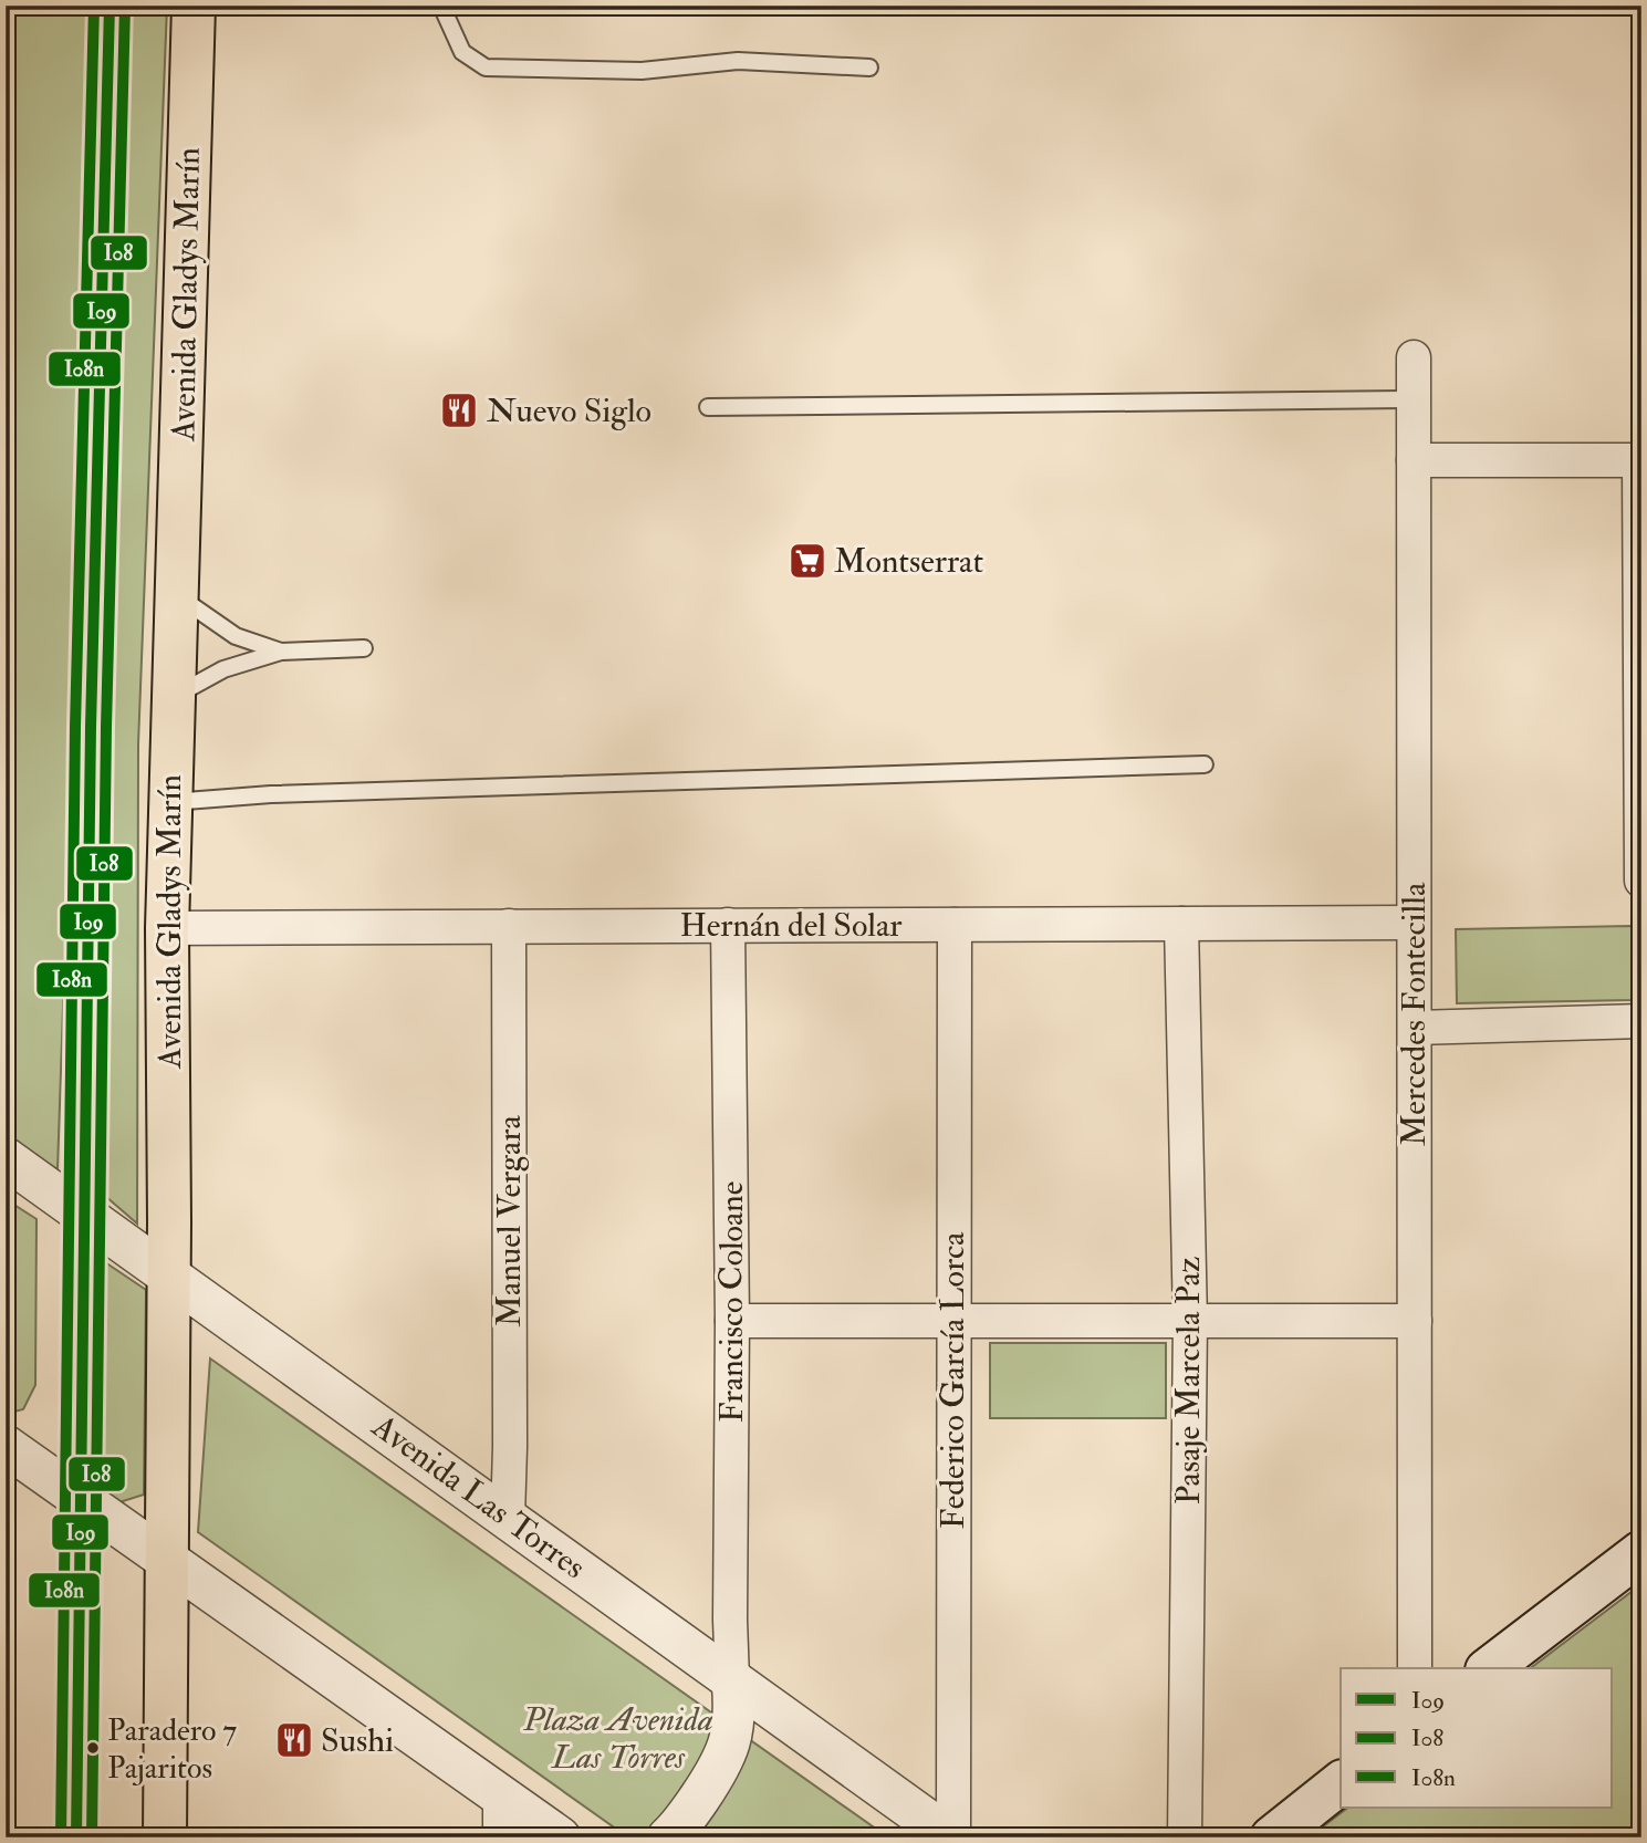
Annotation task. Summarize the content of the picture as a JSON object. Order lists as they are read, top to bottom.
{
  "streets": {
    "main road": ["Avenida Gladys Marín"],
    "street": [
      "Hernán del Solar",
      "Mercedes Fontecilla",
      "Manuel Vergara",
      "Francisco Coloane",
      "Federico García Lorca",
      "Pasaje Marcela Paz",
      "Avenida Las Torres"
    ]
  },
  "crossings": [
    ["Avenida Gladys Marín", "Hernán del Solar"],
    ["Avenida Gladys Marín", "Avenida Las Torres"],
    ["Hernán del Solar", "Mercedes Fontecilla"],
    ["Hernán del Solar", "Manuel Vergara"],
    ["Hernán del Solar", "Francisco Coloane"],
    ["Hernán del Solar", "Federico García Lorca"],
    ["Hernán del Solar", "Pasaje Marcela Paz"],
    ["Manuel Vergara", "Avenida Las Torres"],
    ["Francisco Coloane", "Avenida Las Torres"],
    ["Federico García Lorca", "Avenida Las Torres"]
  ],
  "parks": ["Plaza Avenida Las Torres"],
  "places": {
    "restaurant": ["Nuevo Siglo", "Sushi"],
    "supermarket": ["Montserrat"],
    "other": ["Paradero 7 Pajaritos"]
  },
  "lines": ["transit line I09", "transit line I08", "transit line I08n"],
  "legend": ["I09", "I08", "I08n"]
}
